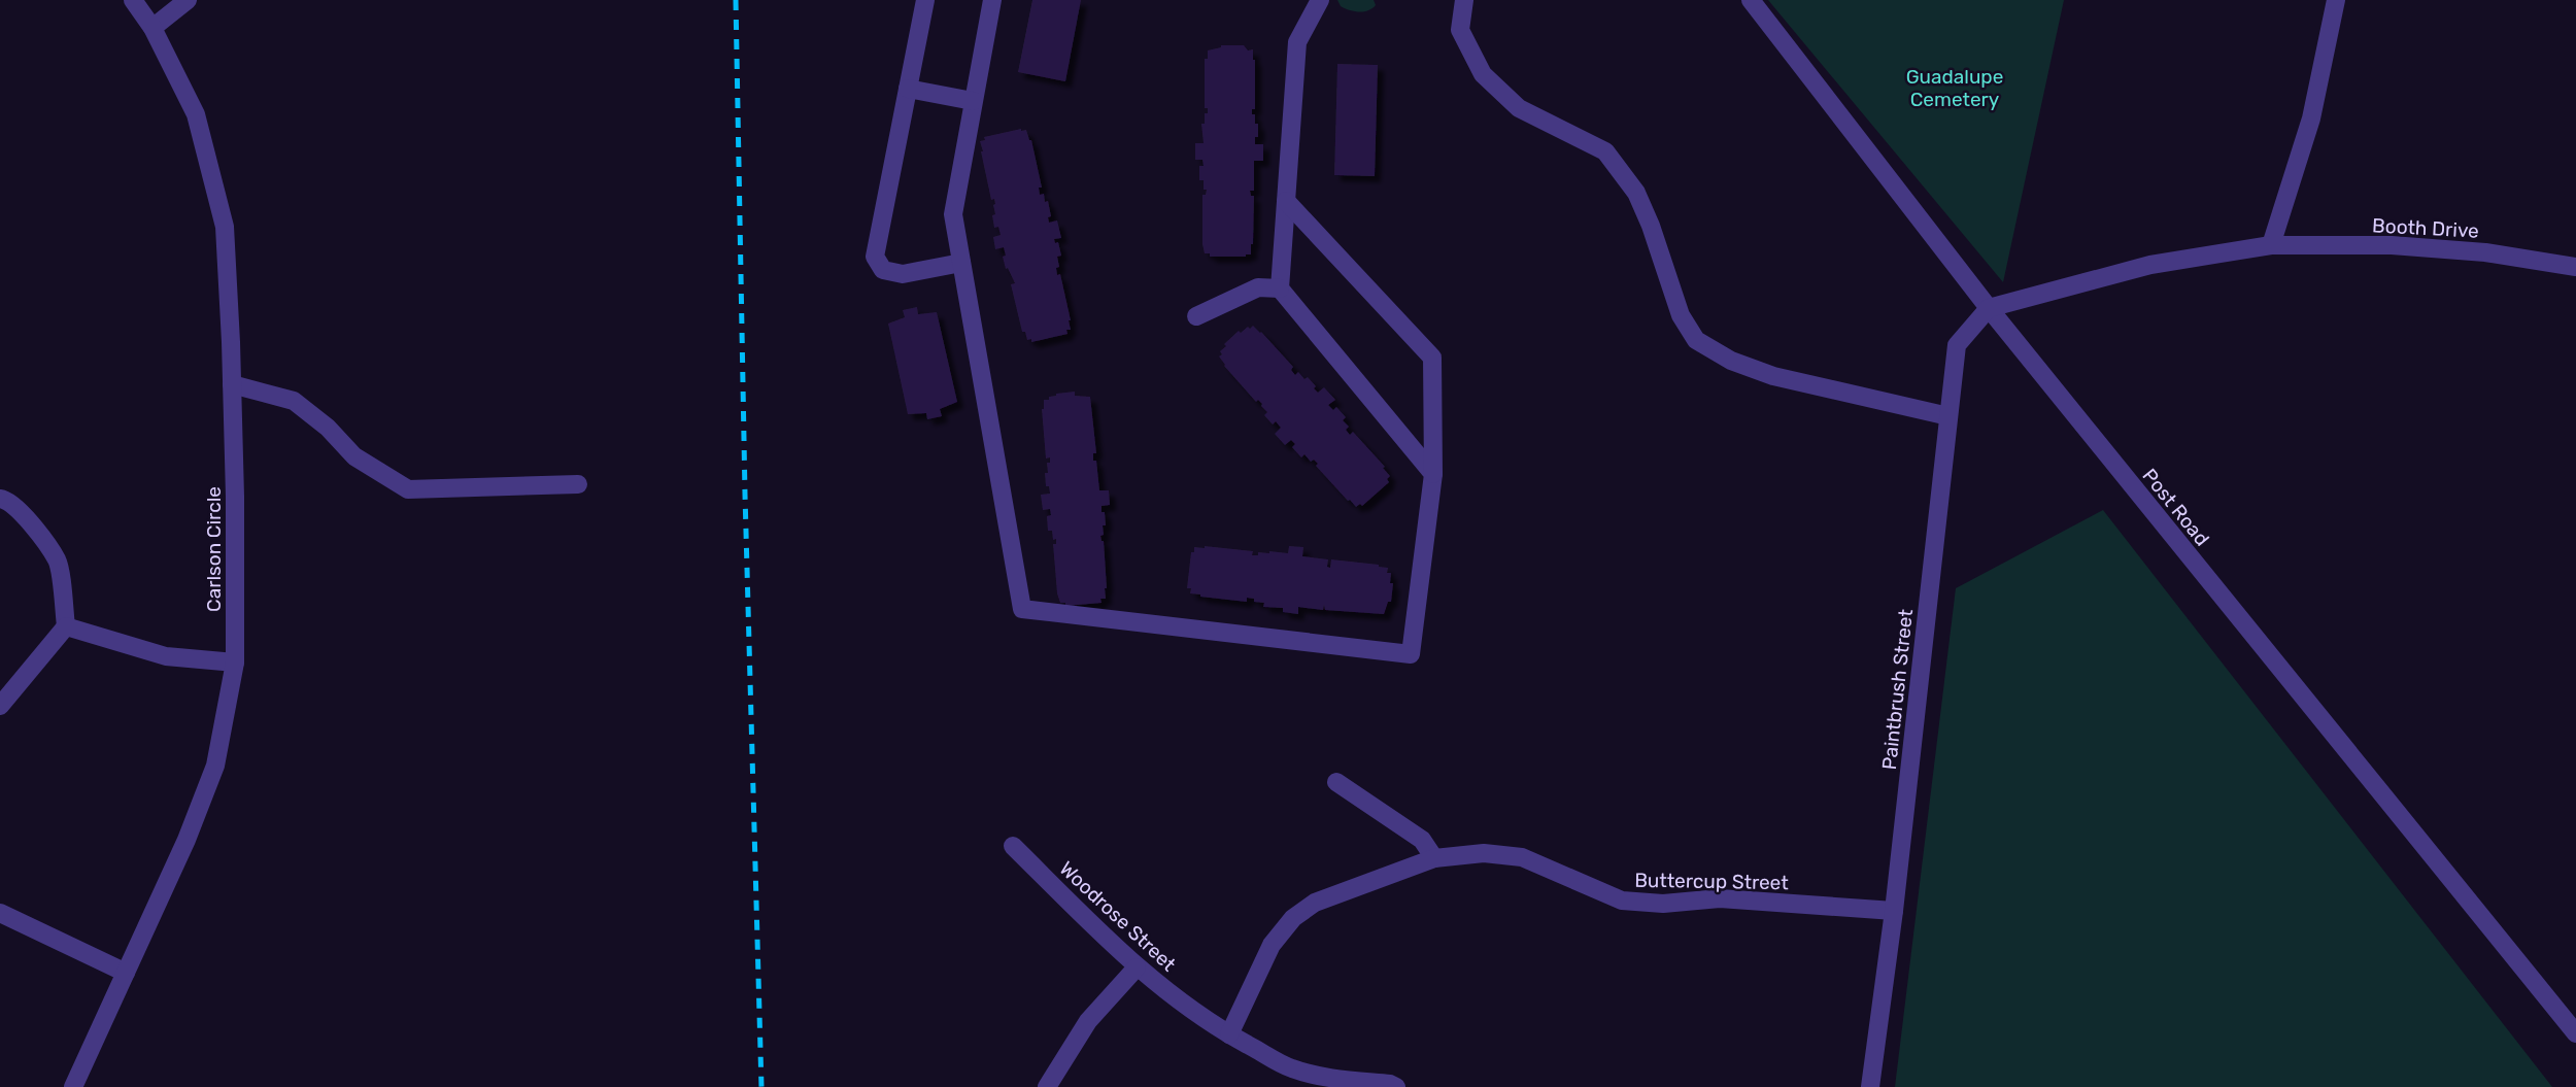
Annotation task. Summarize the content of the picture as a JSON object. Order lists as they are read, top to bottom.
{
  "streets": {
    "street": [
      "Booth Drive",
      "Post Road",
      "Carlson Circle",
      "Paintbrush Street",
      "Buttercup Street",
      "Woodrose Street"
    ]
  },
  "crossings": [
    ["Booth Drive", "Post Road"],
    ["Booth Drive", "Paintbrush Street"],
    ["Post Road", "Paintbrush Street"],
    ["Paintbrush Street", "Buttercup Street"],
    ["Buttercup Street", "Woodrose Street"]
  ],
  "parks": ["Guadalupe Cemetery"]
}
